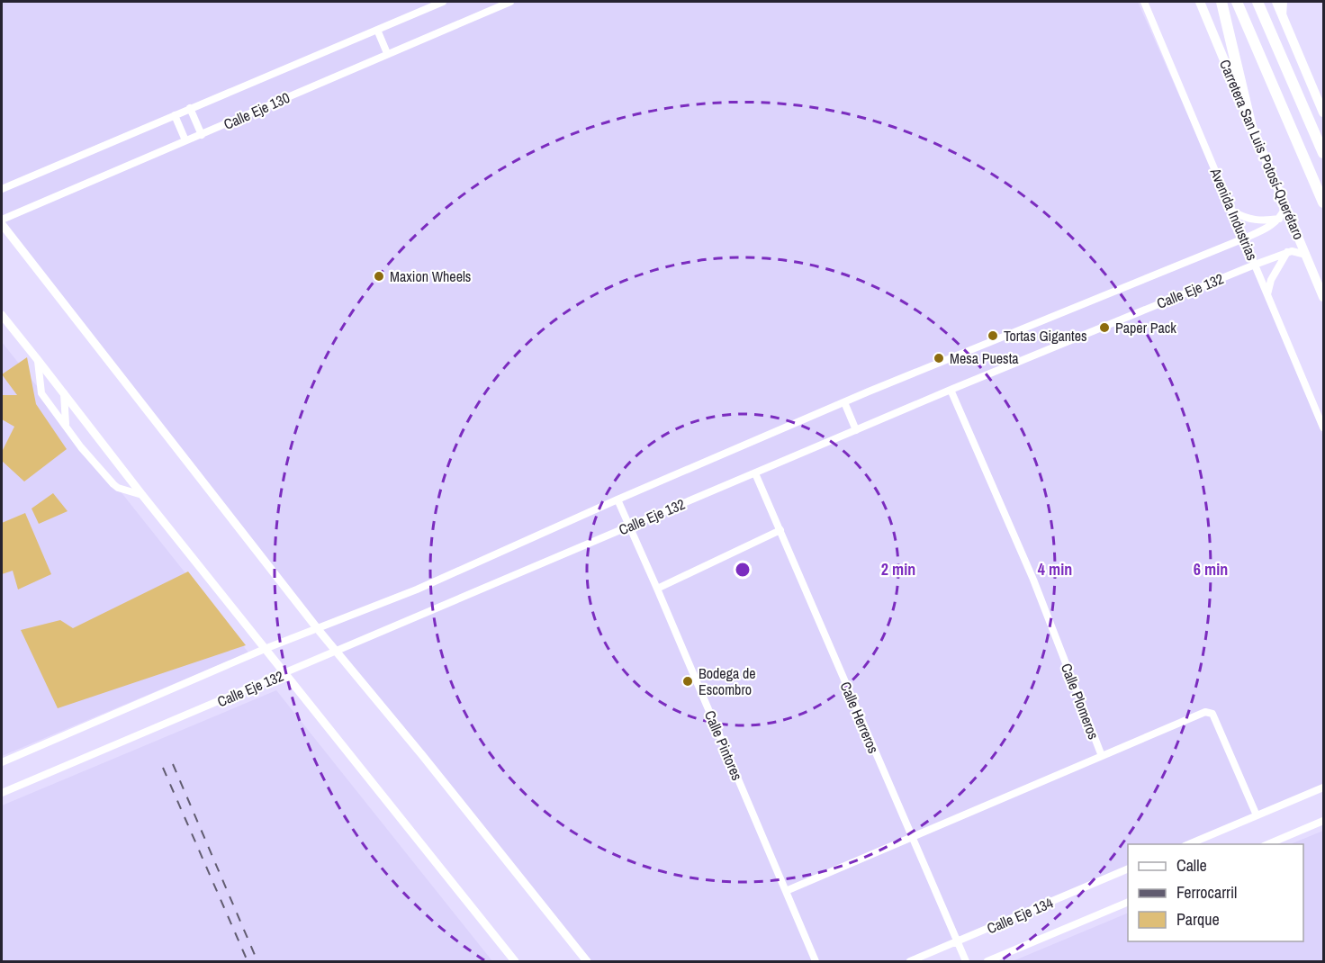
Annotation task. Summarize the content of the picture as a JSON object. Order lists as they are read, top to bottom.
{
  "streets": {
    "main road": ["Carretera San Luis Potosí-Querétaro"],
    "street": [
      "Calle Eje 130",
      "Avenida Industrias",
      "Calle Eje 132",
      "Calle Plomeros",
      "Calle Herreros",
      "Calle Pintores",
      "Calle Eje 134"
    ]
  },
  "crossings": [
    ["Carretera San Luis Potosí-Querétaro", "Calle Eje 132"],
    ["Avenida Industrias", "Calle Eje 132"],
    ["Calle Eje 132", "Calle Plomeros"],
    ["Calle Eje 132", "Calle Herreros"],
    ["Calle Eje 132", "Calle Pintores"],
    ["Calle Plomeros", "Calle Herreros"],
    ["Calle Plomeros", "Calle Pintores"],
    ["Calle Herreros", "Calle Eje 134"]
  ],
  "places": [
    "Maxion Wheels",
    "Paper Pack",
    "Tortas Gigantes",
    "Mesa Puesta",
    "Bodega de Escombro"
  ],
  "legend": ["Calle", "Ferrocarril", "Parque"],
  "rings": ["2 min", "4 min", "6 min"]
}
